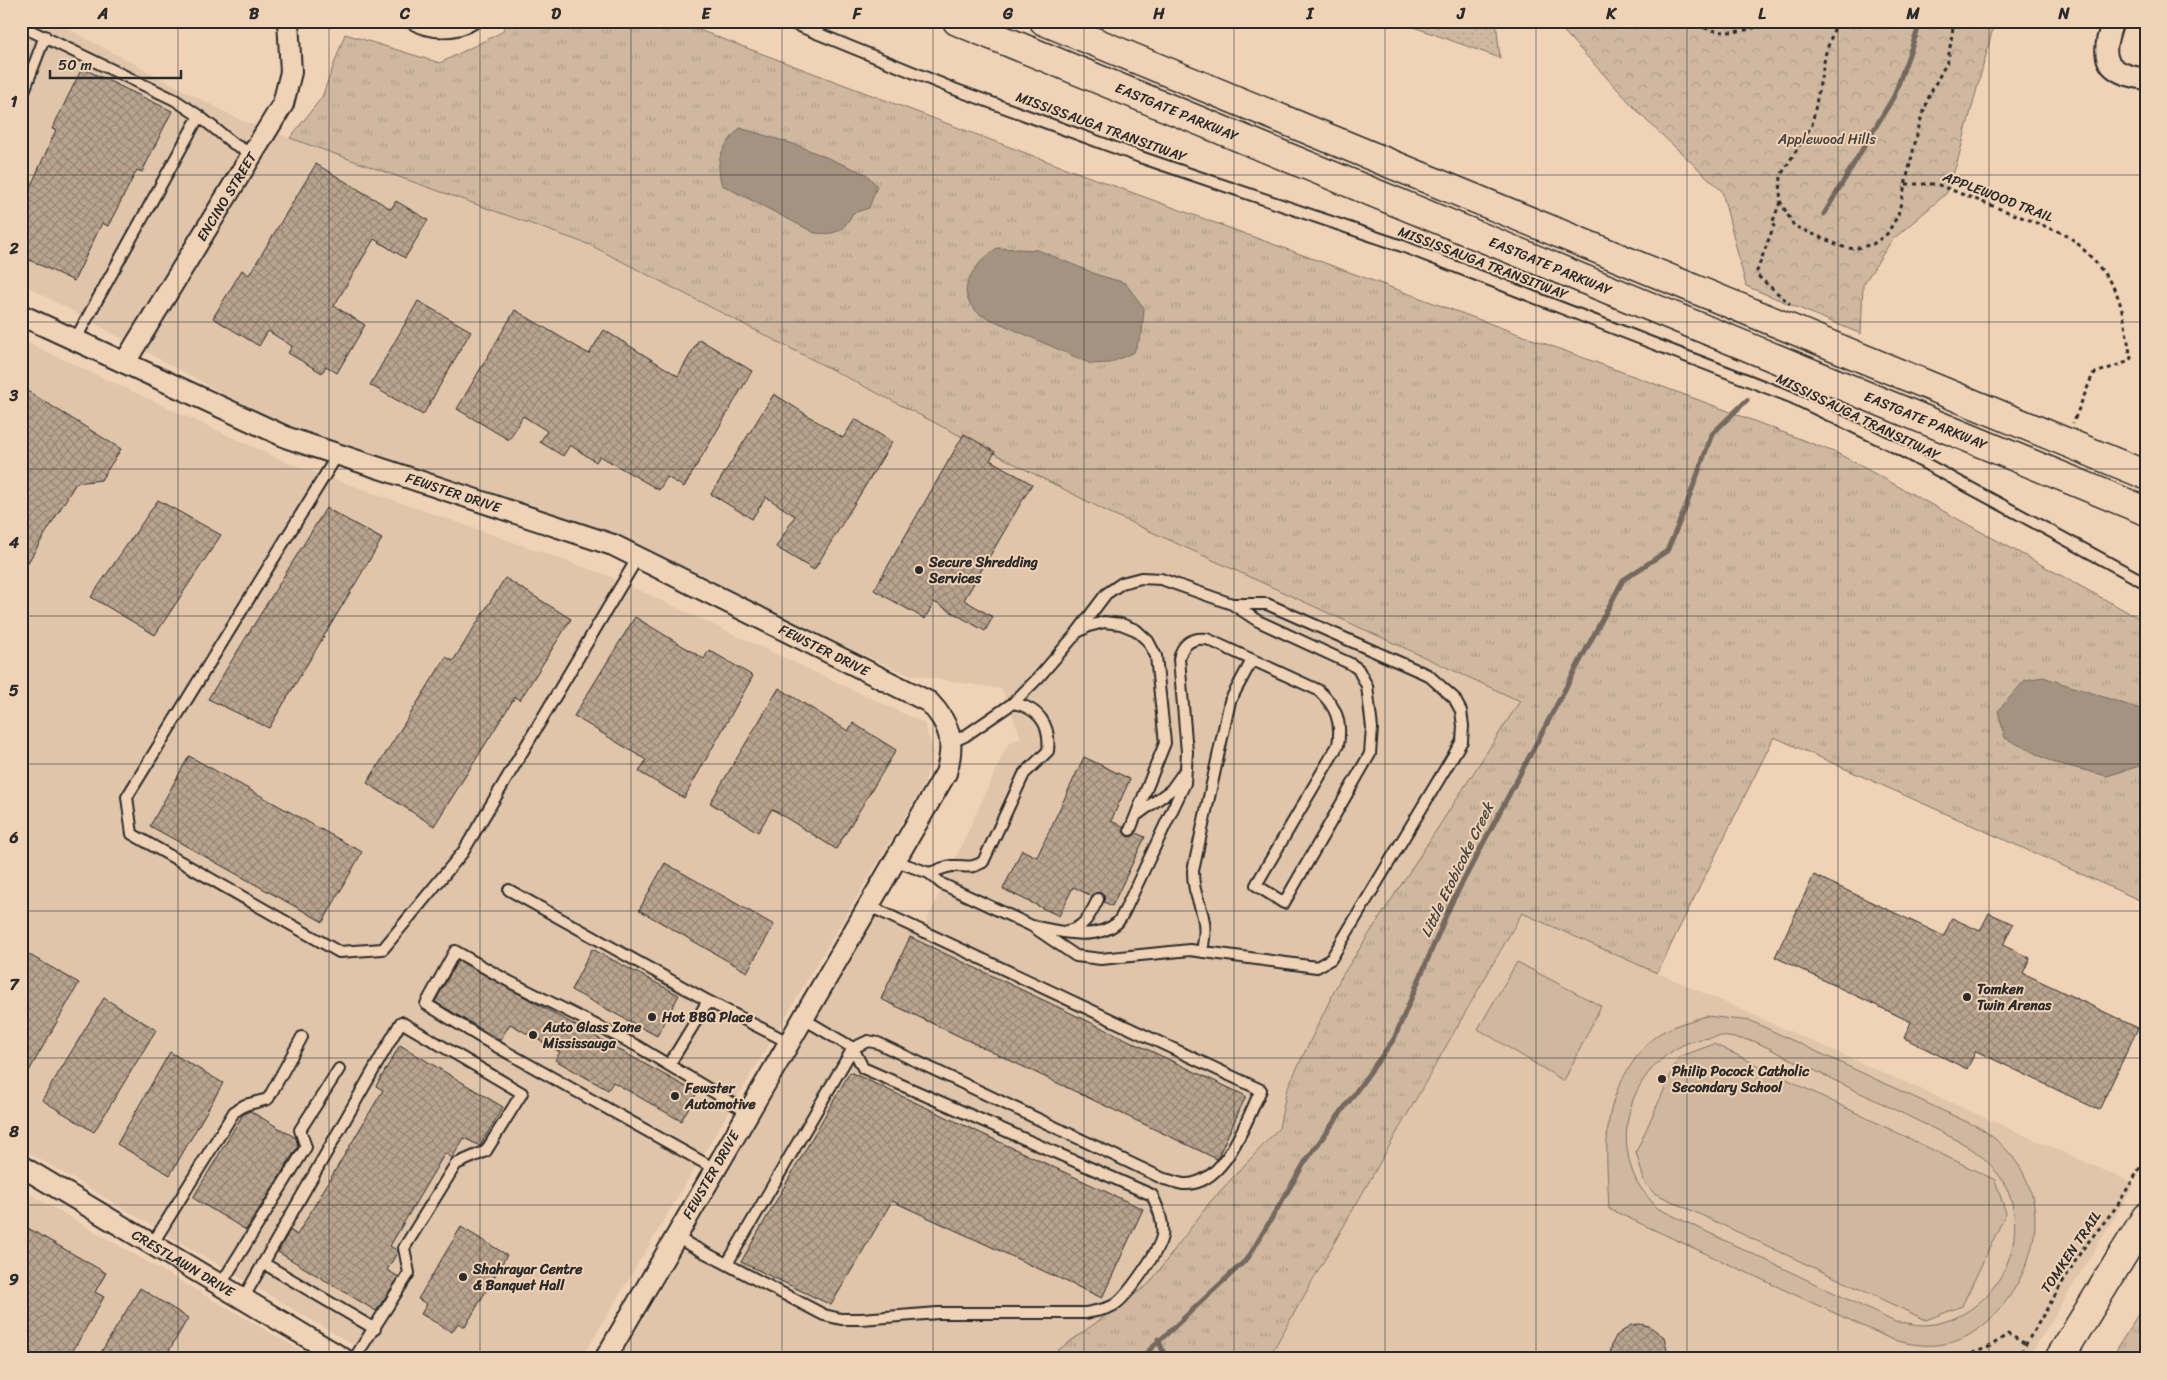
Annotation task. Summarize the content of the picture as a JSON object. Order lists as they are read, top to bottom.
{
  "streets": {
    "main road": ["EASTGATE PARKWAY"],
    "street": ["ENCINO STREET", "FEWSTER DRIVE", "CRESTLAWN DRIVE"],
    "lane": ["MISSISSAUGA TRANSITWAY"],
    "path": ["APPLEWOOD TRAIL", "TOMKEN TRAIL"]
  },
  "crossings": [
    ["ENCINO STREET", "FEWSTER DRIVE"]
  ],
  "water": ["Little Etobicoke Creek"],
  "parks": ["Applewood Hills"],
  "places": [
    "Secure Shredding Services",
    "Tomken Twin Arenas",
    "Hot BBQ Place",
    "Auto Glass Zone Mississauga",
    "Philip Pocock Catholic Secondary School",
    "Fewster Automotive",
    "Shahrayar Centre & Banquet Hall"
  ],
  "scale_bar": "50 m",
  "grid": {
    "columns": [
      "A",
      "B",
      "C",
      "D",
      "E",
      "F",
      "G",
      "H",
      "I",
      "J",
      "K",
      "L",
      "M",
      "N"
    ],
    "rows": [
      "1",
      "2",
      "3",
      "4",
      "5",
      "6",
      "7",
      "8",
      "9"
    ]
  }
}
